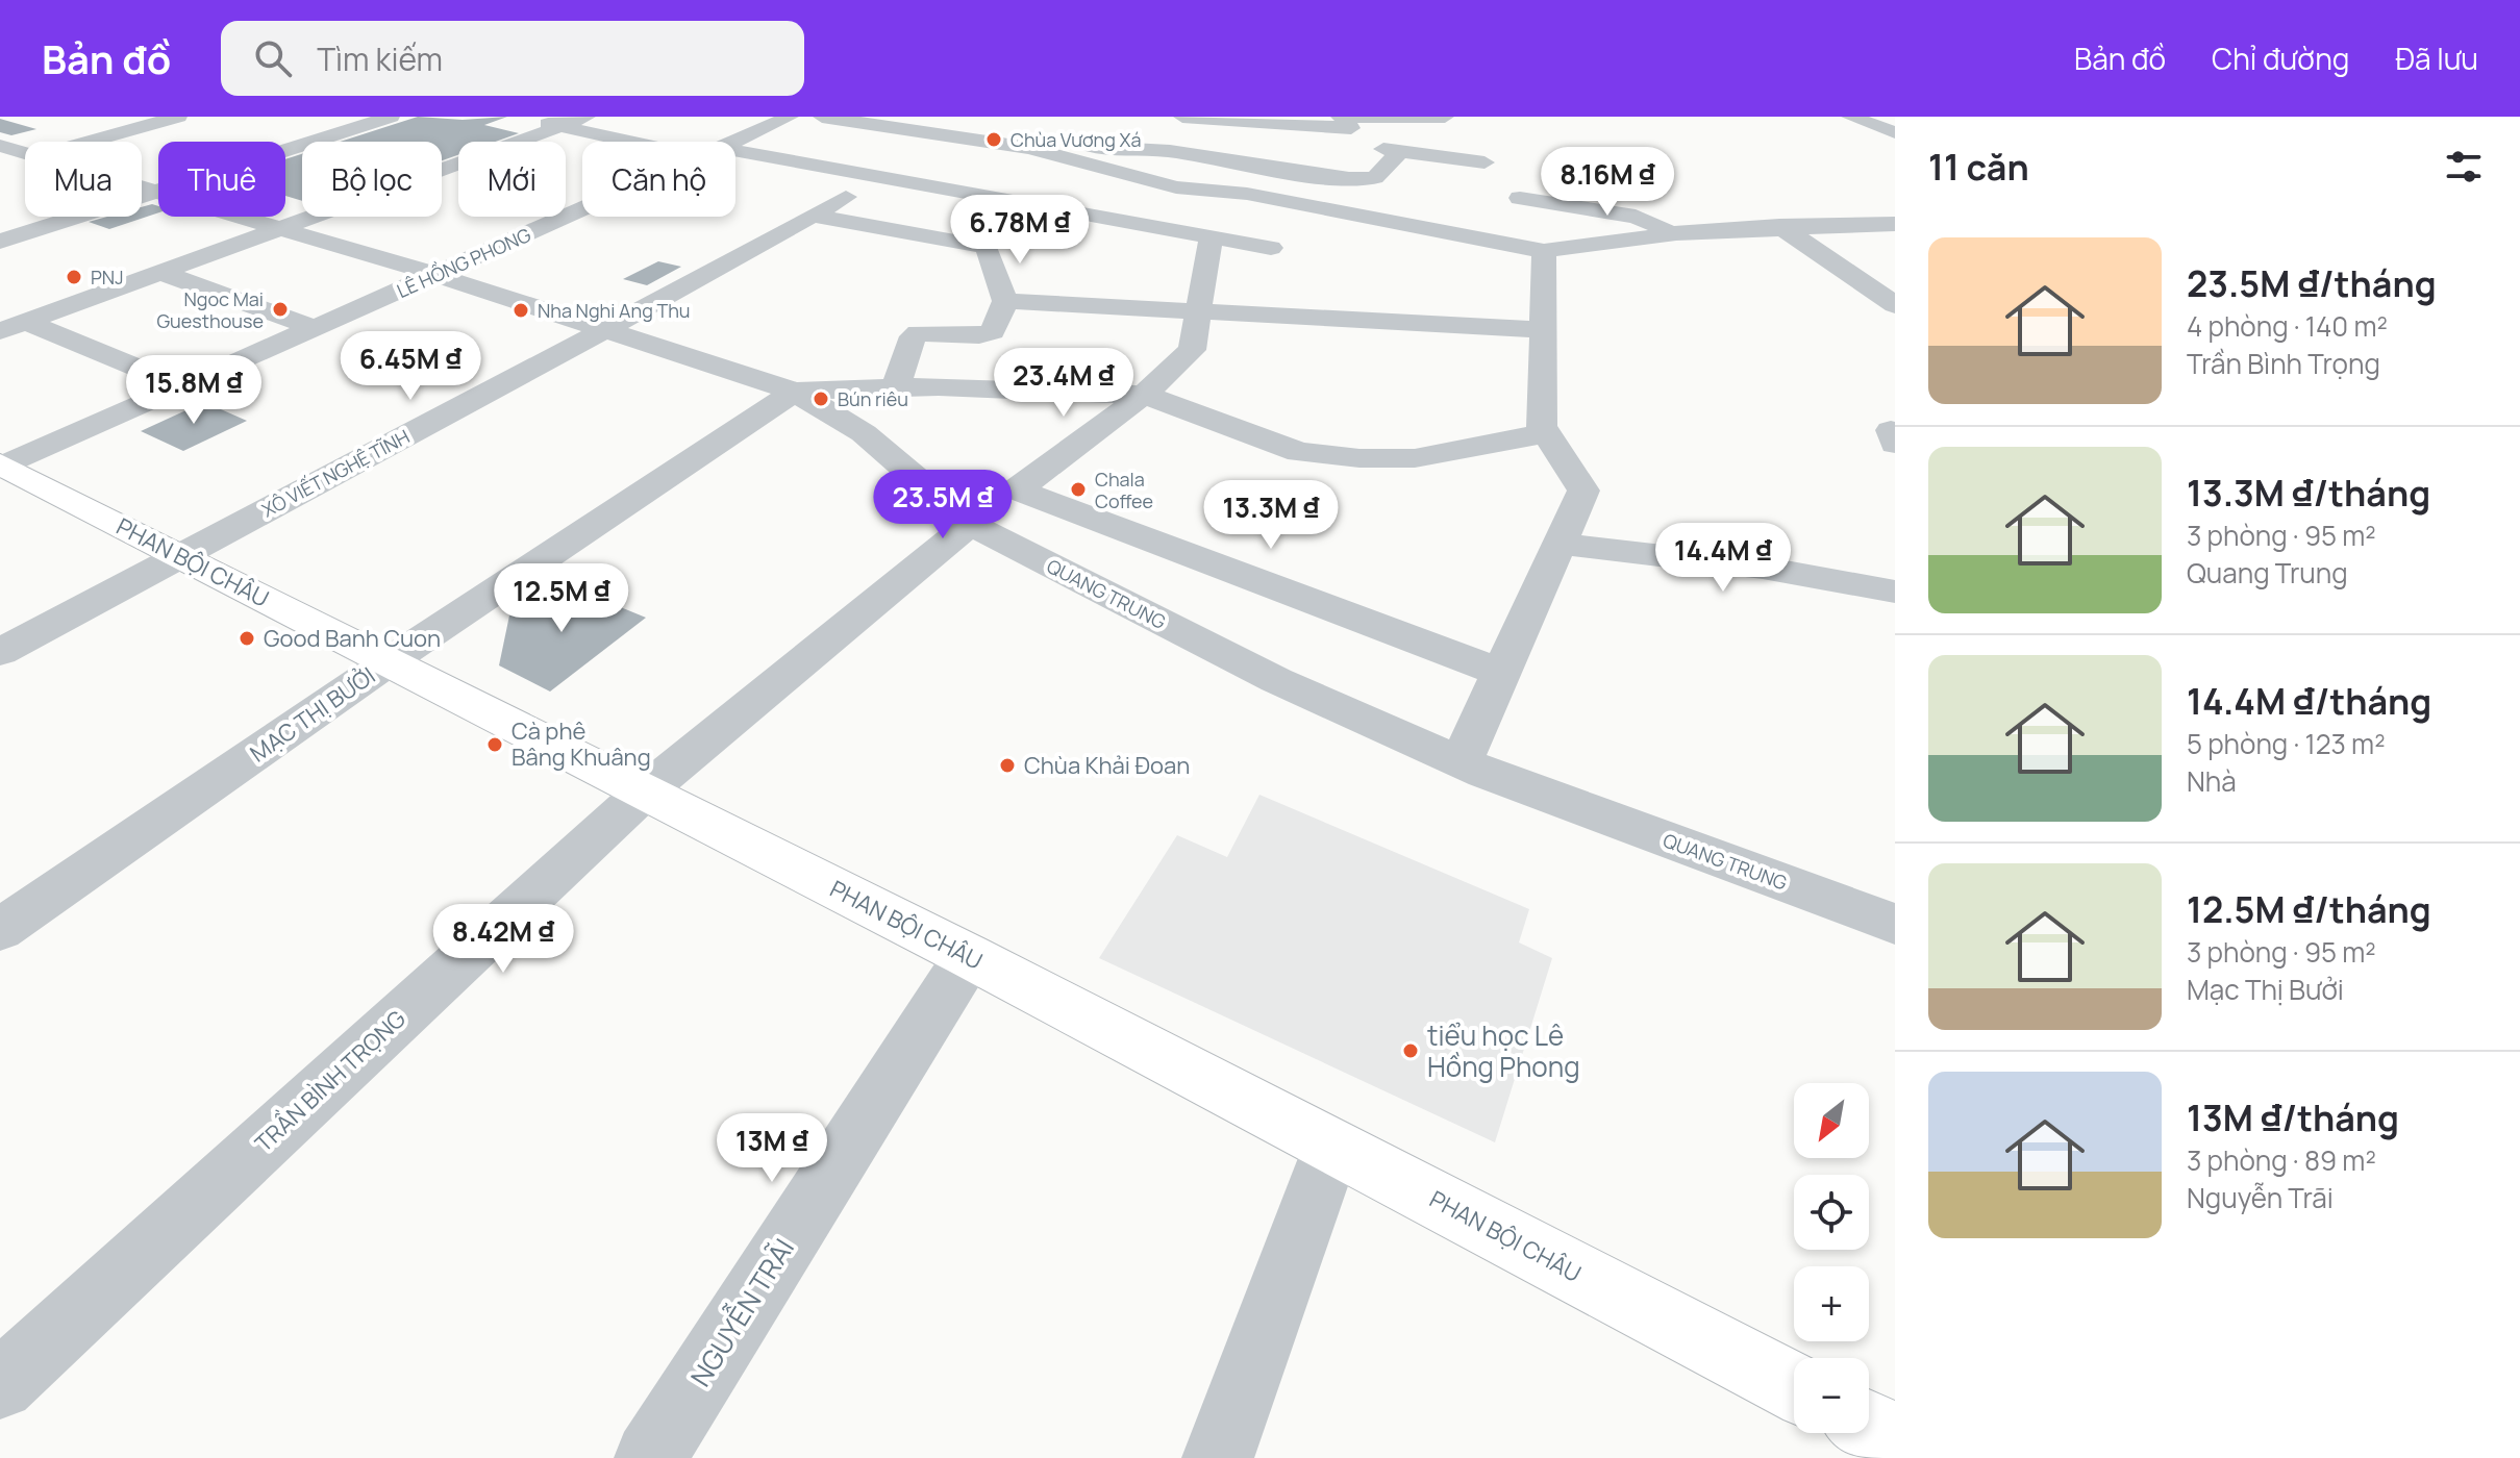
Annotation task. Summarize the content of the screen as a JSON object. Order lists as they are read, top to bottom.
{
  "streets": {
    "main road": ["PHAN BỘI CHÂU"],
    "street": [
      "LÊ HỒNG PHONG",
      "XÔ VIẾT NGHỆ TĨNH",
      "QUANG TRUNG",
      "MẠC THỊ BƯỞI",
      "TRẦN BÌNH TRỌNG",
      "NGUYỄN TRÃI"
    ]
  },
  "crossings": [
    ["LÊ HỒNG PHONG", "PHAN BỘI CHÂU"],
    ["LÊ HỒNG PHONG", "QUANG TRUNG"],
    ["XÔ VIẾT NGHỆ TĨNH", "PHAN BỘI CHÂU"],
    ["XÔ VIẾT NGHỆ TĨNH", "QUANG TRUNG"],
    ["PHAN BỘI CHÂU", "MẠC THỊ BƯỞI"],
    ["PHAN BỘI CHÂU", "TRẦN BÌNH TRỌNG"],
    ["PHAN BỘI CHÂU", "NGUYỄN TRÃI"],
    ["QUANG TRUNG", "MẠC THỊ BƯỞI"],
    ["QUANG TRUNG", "TRẦN BÌNH TRỌNG"]
  ],
  "places": [
    "Chùa Vương Xá",
    "PNJ",
    "Ngoc Mai Guesthouse",
    "Nha Nghi Ang Thu",
    "Bún riêu",
    "Chala Coffee",
    "Good Banh Cuon",
    "Cà phê Bâng Khuâng",
    "Chùa Khải Đoan",
    "tiểu học Lê Hồng Phong"
  ],
  "north": "bottom left",
  "page": {
    "header": "Bản đồ",
    "search": "Tìm kiếm",
    "nav": ["Bản đồ", "Chỉ đường", "Đã lưu"],
    "heading": "11 căn",
    "chip": [
      "Mua",
      "Thuê",
      "Bộ lọc",
      "Mới",
      "Căn hộ"
    ],
    "price": [
      "8.16M ₫",
      "6.78M ₫",
      "6.45M ₫",
      "23.4M ₫",
      "15.8M ₫",
      "23.5M ₫",
      "13.3M ₫",
      "14.4M ₫",
      "12.5M ₫",
      "8.42M ₫",
      "13M ₫"
    ],
    "list": [
      {
        "name": "23.5M ₫/tháng",
        "note": "4 phòng · 140 m² · Trần Bình Trọng"
      },
      {
        "name": "13.3M ₫/tháng",
        "note": "3 phòng · 95 m² · Quang Trung"
      },
      {
        "name": "14.4M ₫/tháng",
        "note": "5 phòng · 123 m² · Nhà"
      },
      {
        "name": "12.5M ₫/tháng",
        "note": "3 phòng · 95 m² · Mạc Thị Bưởi"
      },
      {
        "name": "13M ₫/tháng",
        "note": "3 phòng · 89 m² · Nguyễn Trãi"
      }
    ],
    "map_buttons": ["+", "−"]
  }
}
